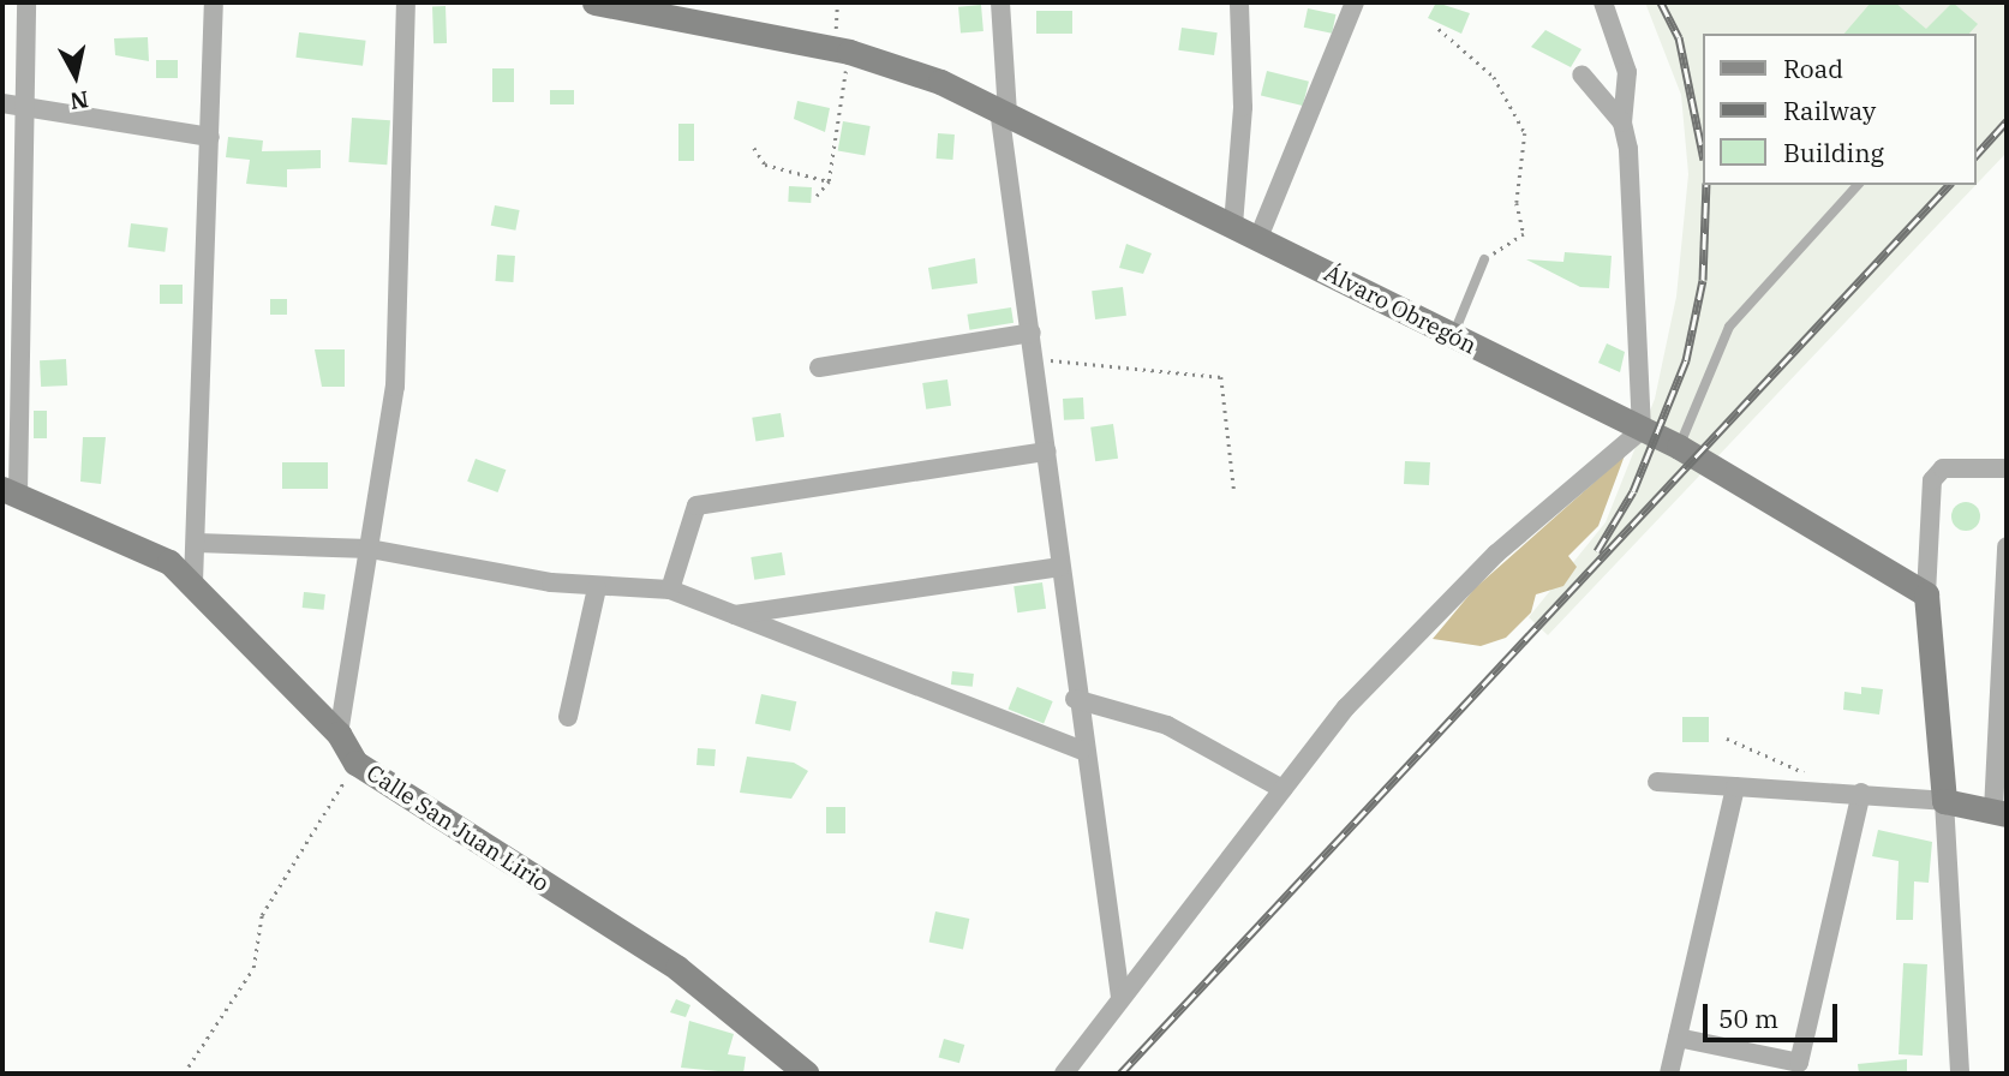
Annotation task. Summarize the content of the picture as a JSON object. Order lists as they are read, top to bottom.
{
  "streets": {
    "street": ["Álvaro Obregón", "Calle San Juan Lirio"]
  },
  "legend": ["Road", "Railway", "Building"],
  "scale_bar": "50 m",
  "north": "bottom"
}
